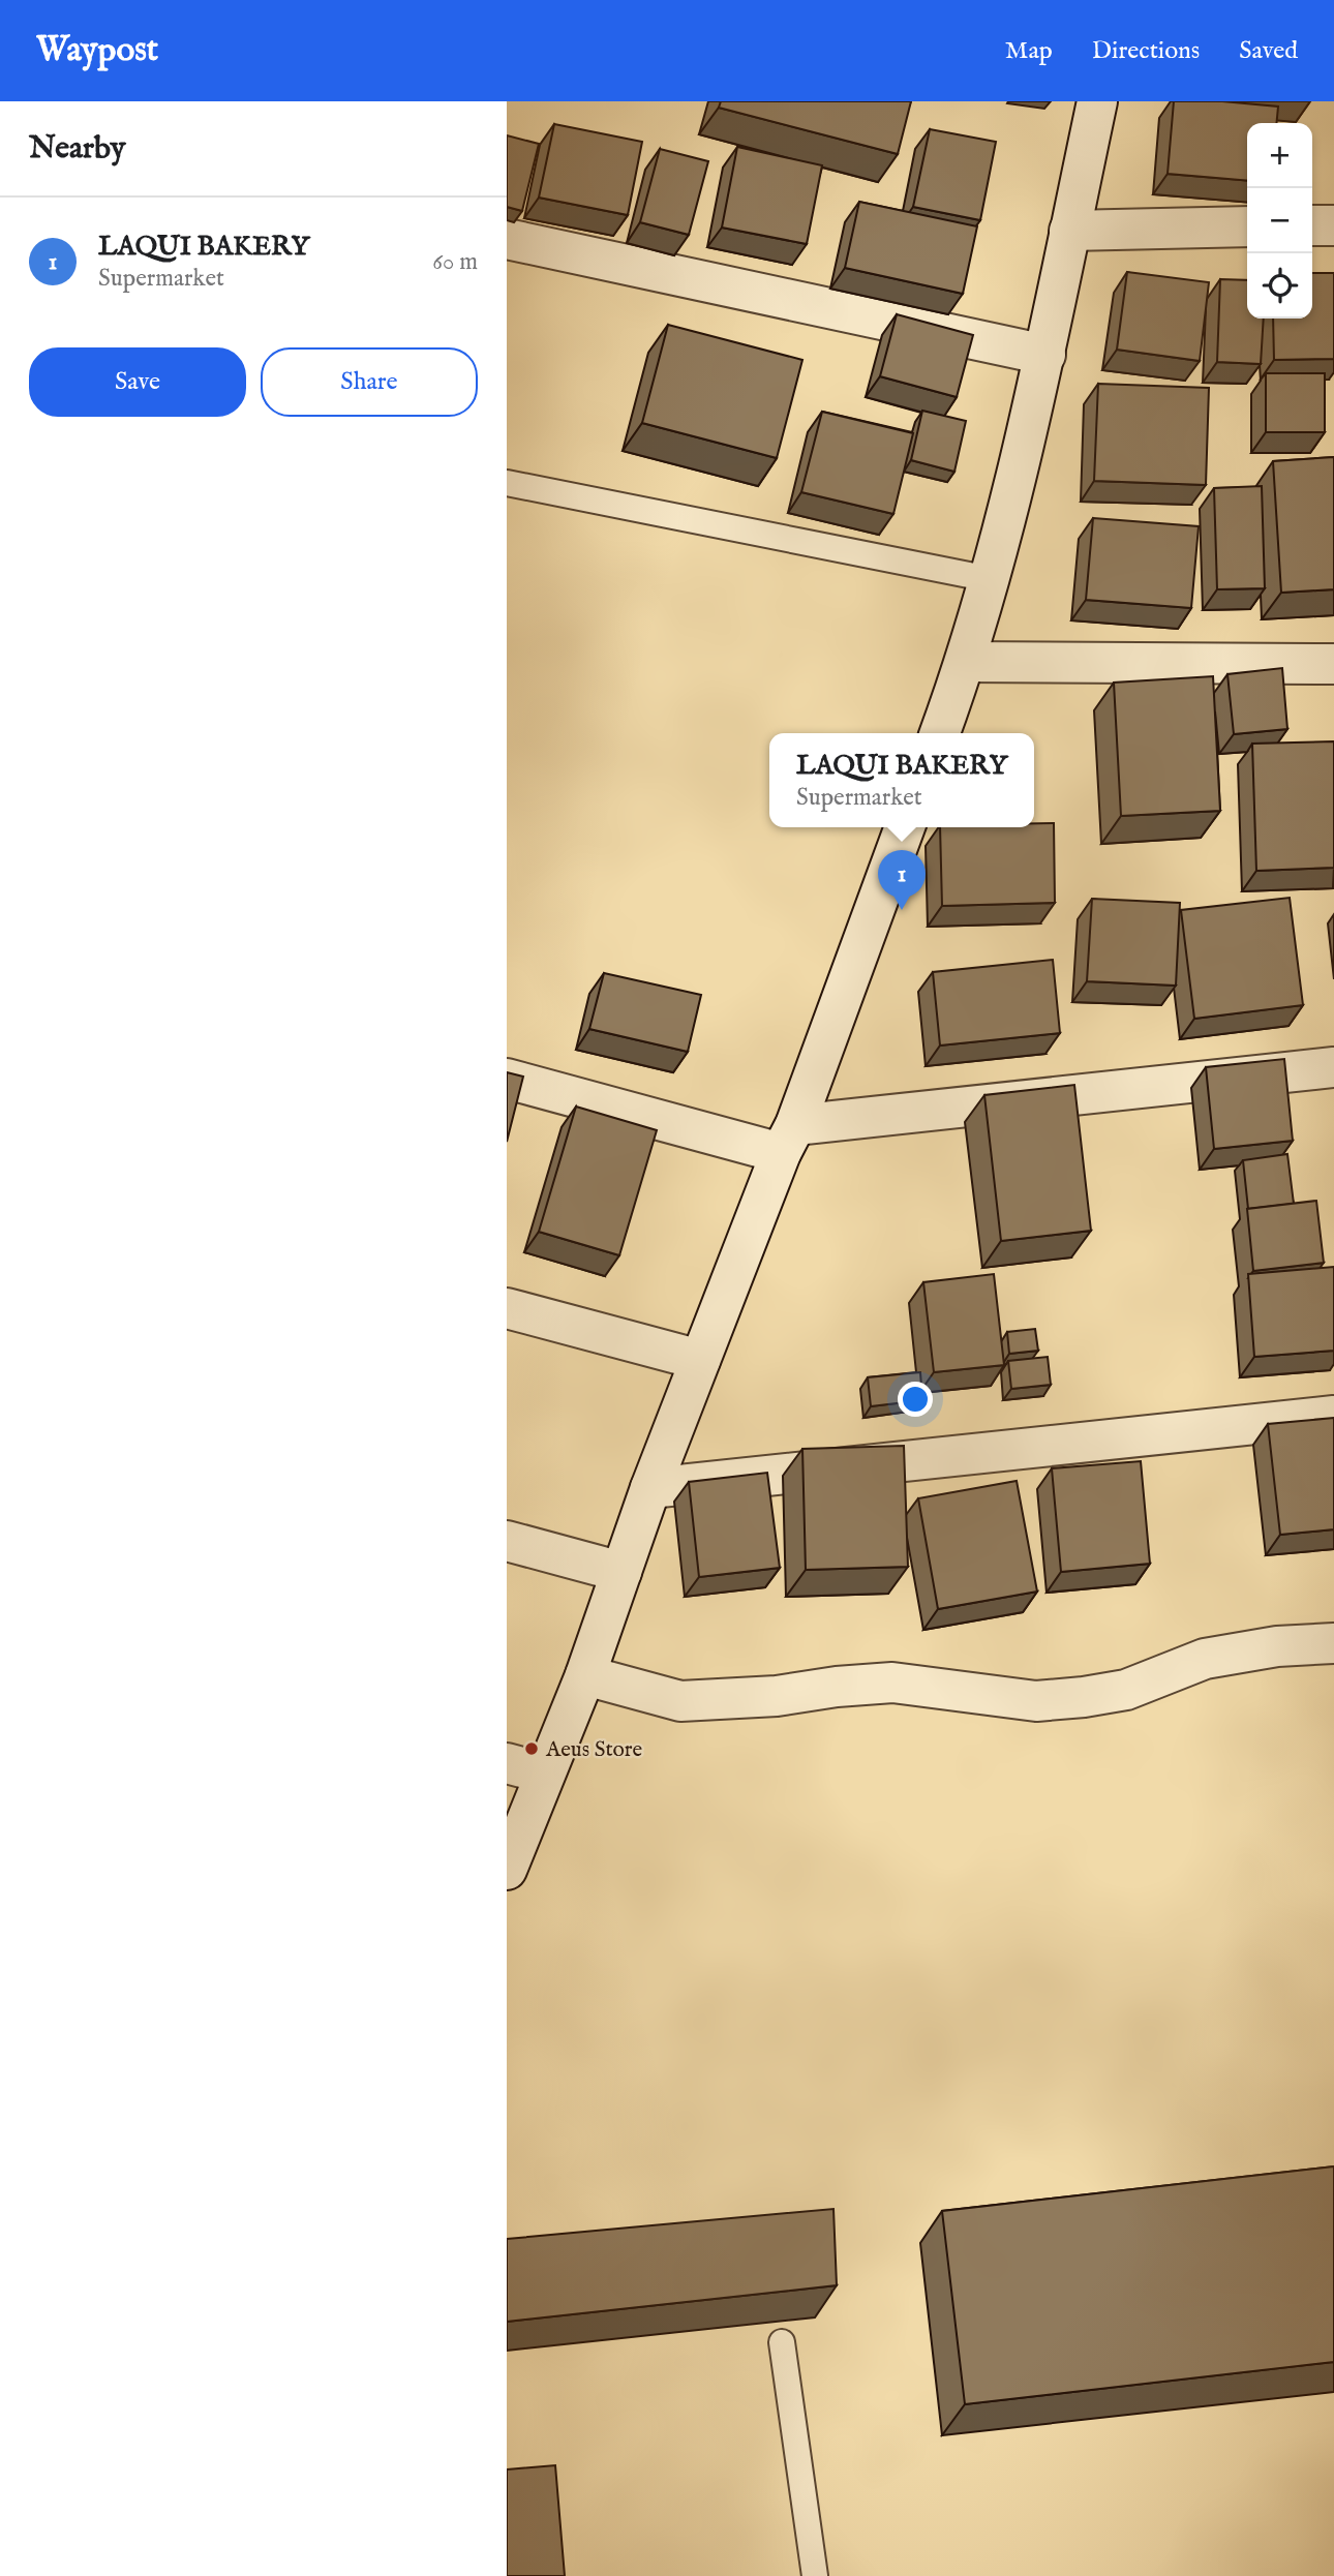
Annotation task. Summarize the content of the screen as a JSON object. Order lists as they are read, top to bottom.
{
  "places": ["Aeus Store"],
  "page": {
    "header": "Waypost",
    "nav": ["Map", "Directions", "Saved"],
    "heading": "Nearby",
    "map_buttons": ["+", "−"],
    "list": [
      {
        "mark": "1",
        "name": "LAQUI BAKERY",
        "note": "Supermarket",
        "value": "60 m"
      }
    ],
    "buttons": ["Save", "Share"],
    "popup": ["LAQUI BAKERY", "Supermarket"],
    "pins": "1"
  }
}
